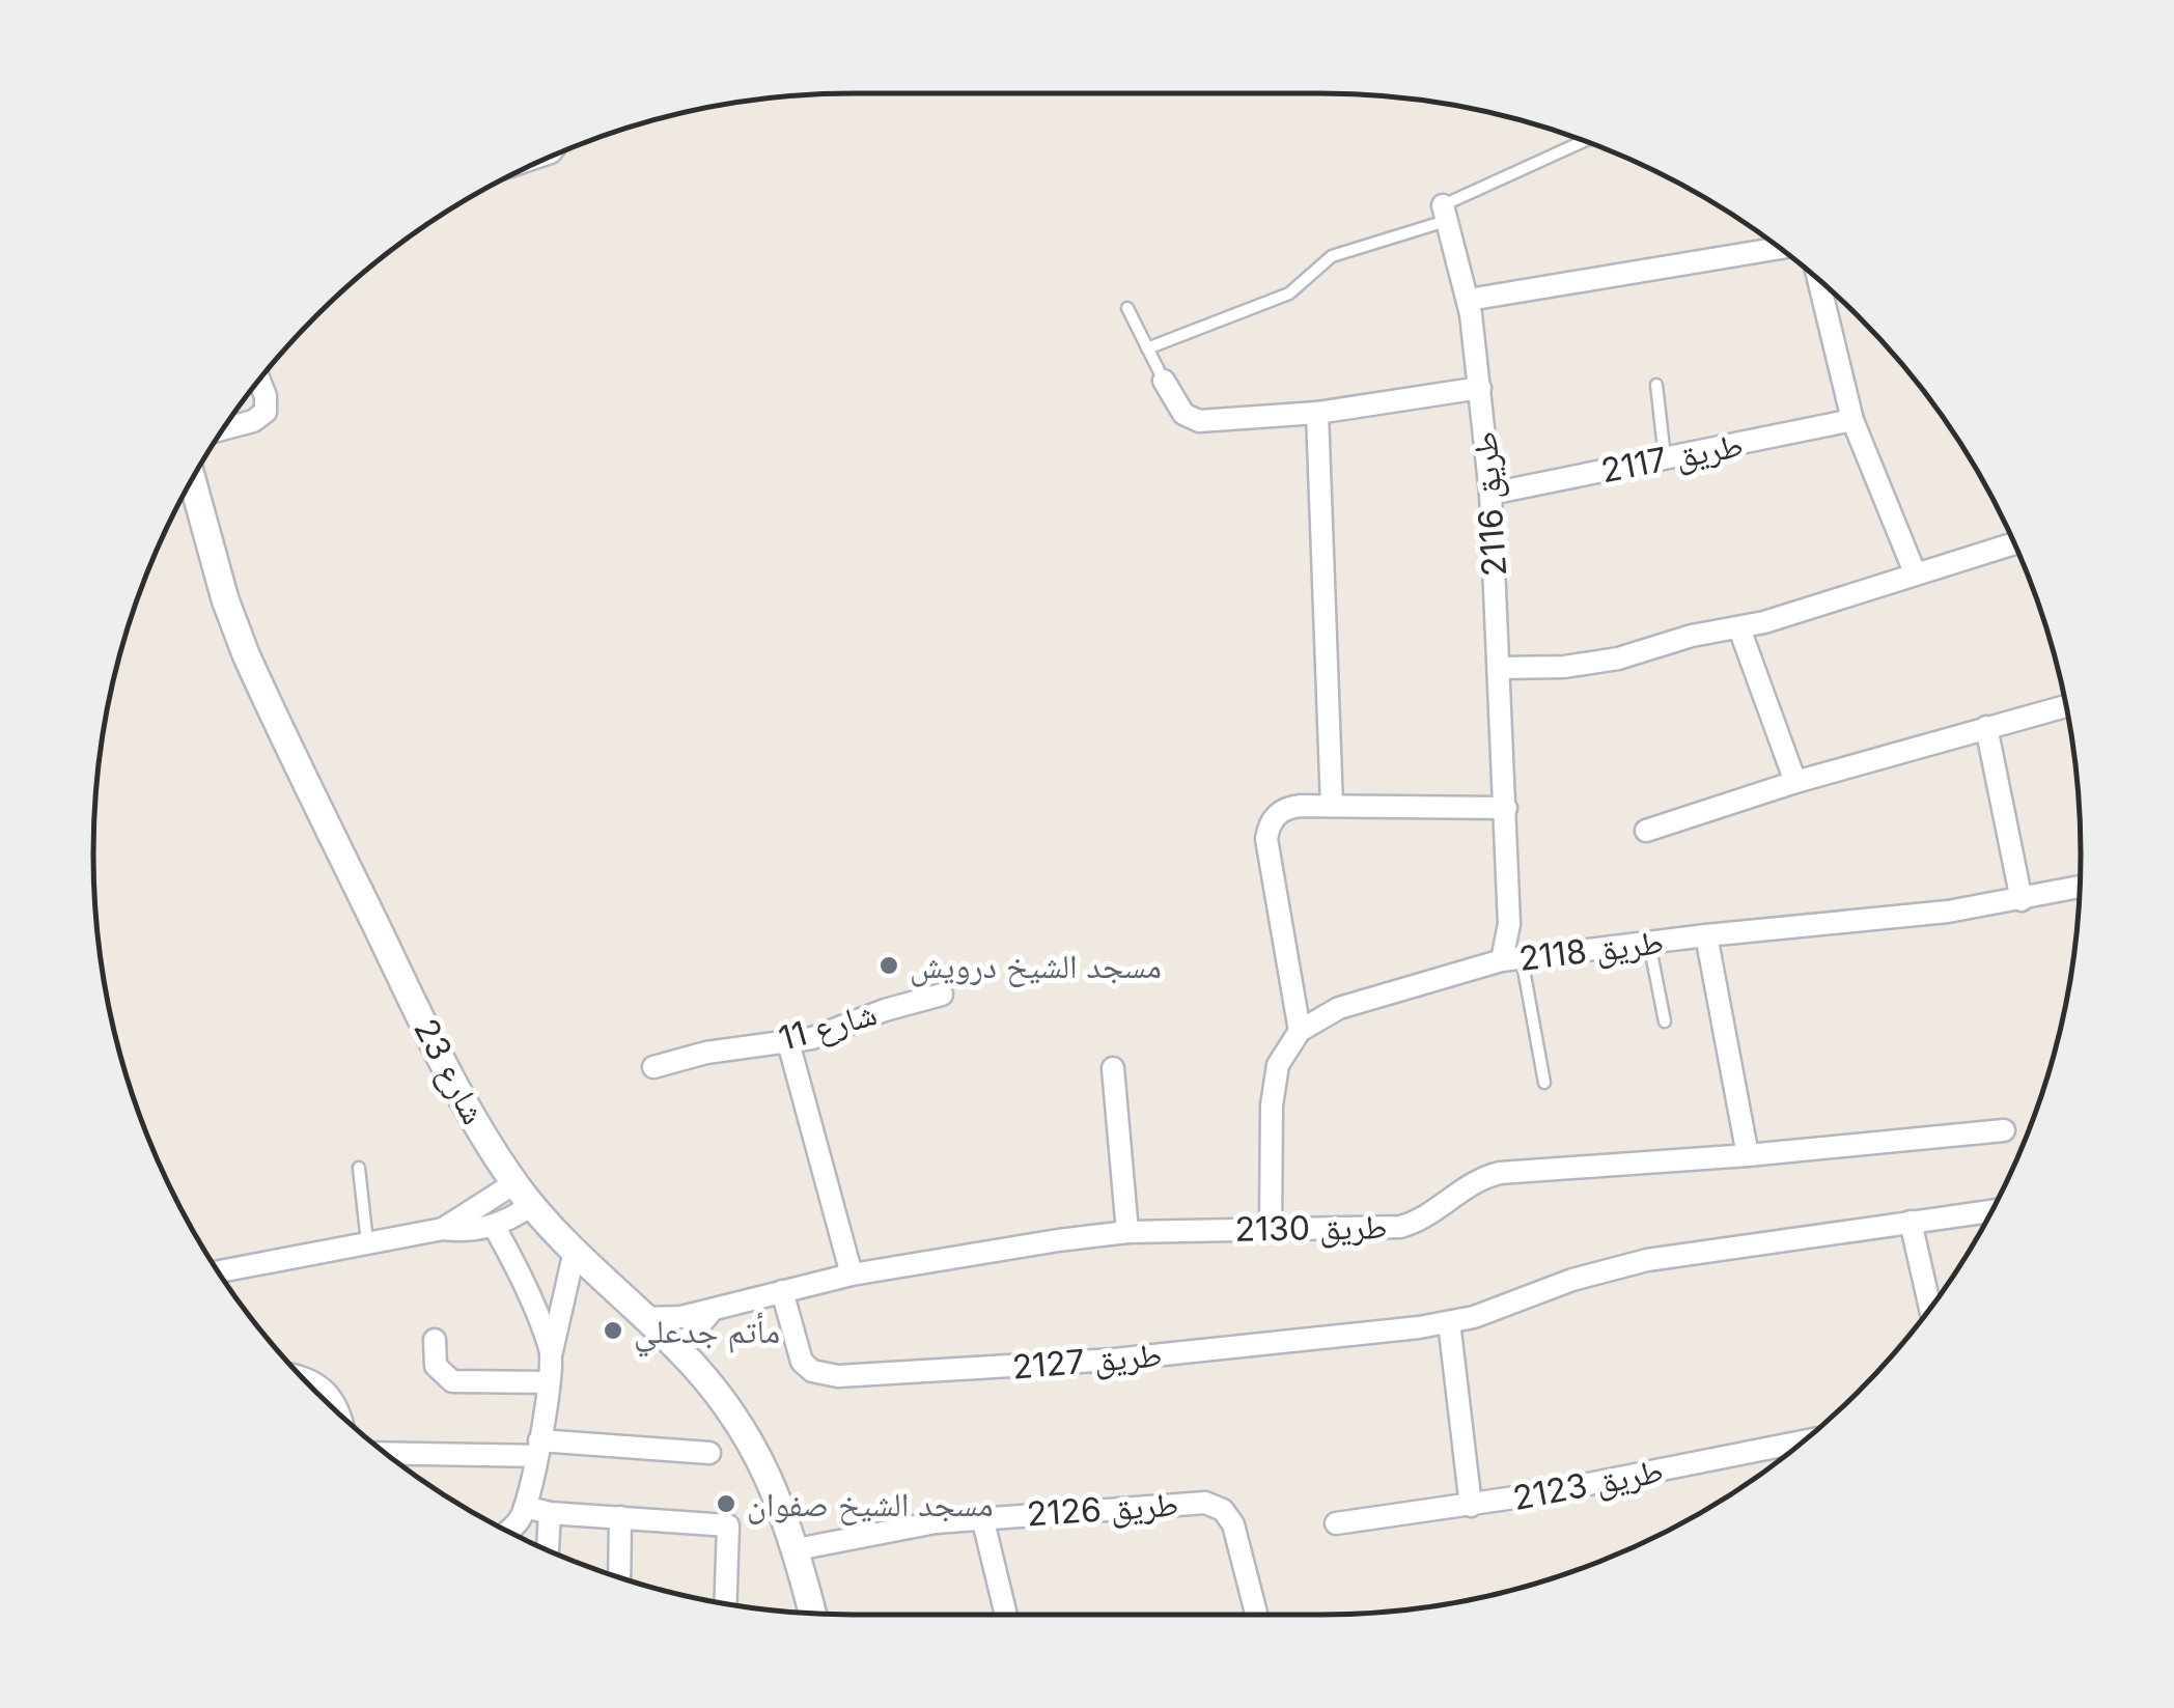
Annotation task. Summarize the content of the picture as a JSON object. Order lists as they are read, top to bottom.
{
  "streets": {
    "street": [
      "طريق 2117",
      "طريق 2116",
      "طريق 2118",
      "شارع 11",
      "شارع 23",
      "طريق 2130",
      "طريق 2127",
      "طريق 2123",
      "طريق 2126"
    ]
  },
  "crossings": [
    ["طريق 2117", "طريق 2116"],
    ["طريق 2116", "طريق 2118"],
    ["شارع 23", "طريق 2130"],
    ["شارع 23", "طريق 2126"],
    ["طريق 2130", "طريق 2127"]
  ],
  "places": ["مسجد الشيخ درويش", "مأتم جدعلي", "مسجد الشيخ صفوان"]
}
